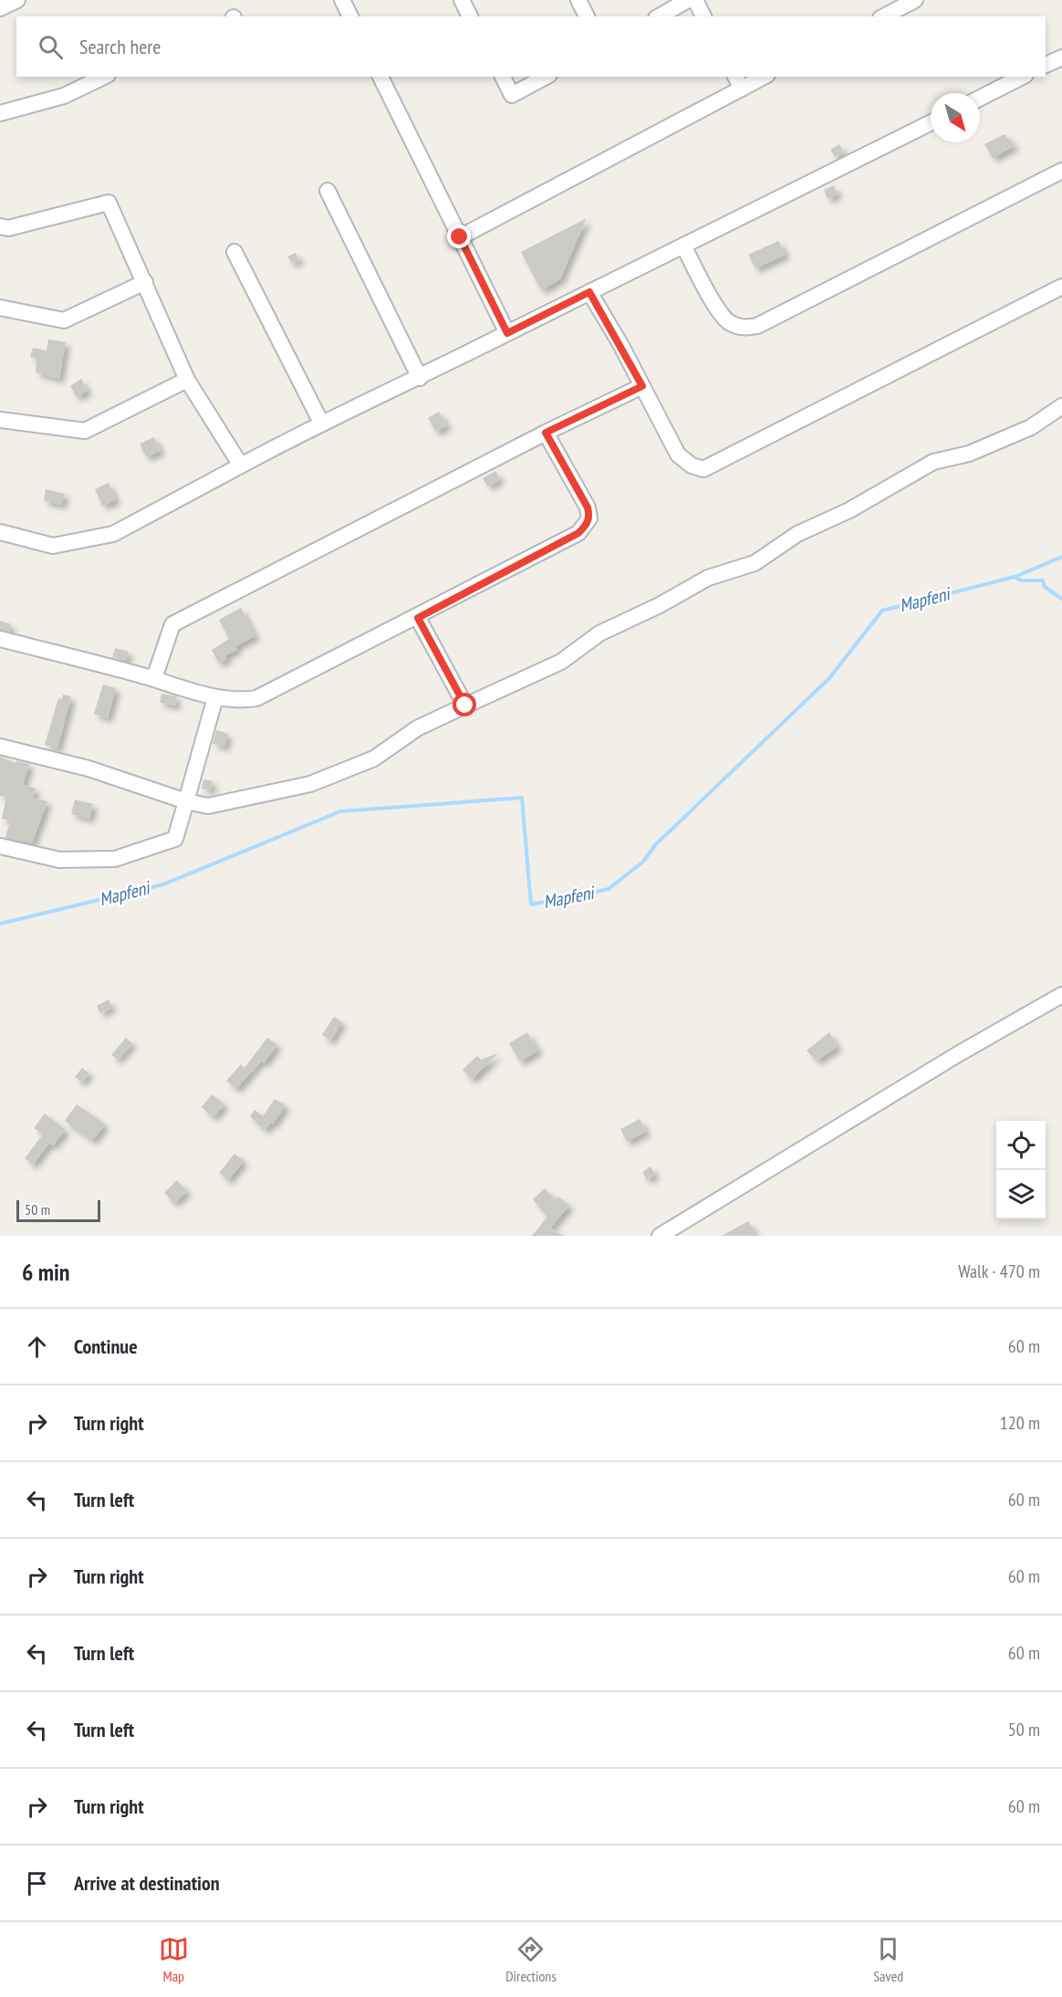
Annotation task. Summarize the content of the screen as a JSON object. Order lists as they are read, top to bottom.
{
  "water": ["Mapfeni"],
  "scale_bar": "50 m",
  "north": "bottom right",
  "page": {
    "search": "Search here",
    "scale": "50 m",
    "heading": ["6 min", "Walk · 470 m"],
    "list": [
      ["Continue", "60 m"],
      ["Turn right", "120 m"],
      ["Turn left", "60 m"],
      ["Turn right", "60 m"],
      ["Turn left", "60 m"],
      ["Turn left", "50 m"],
      ["Turn right", "60 m"],
      "Arrive at destination"
    ],
    "nav": ["Map", "Directions", "Saved"]
  }
}
